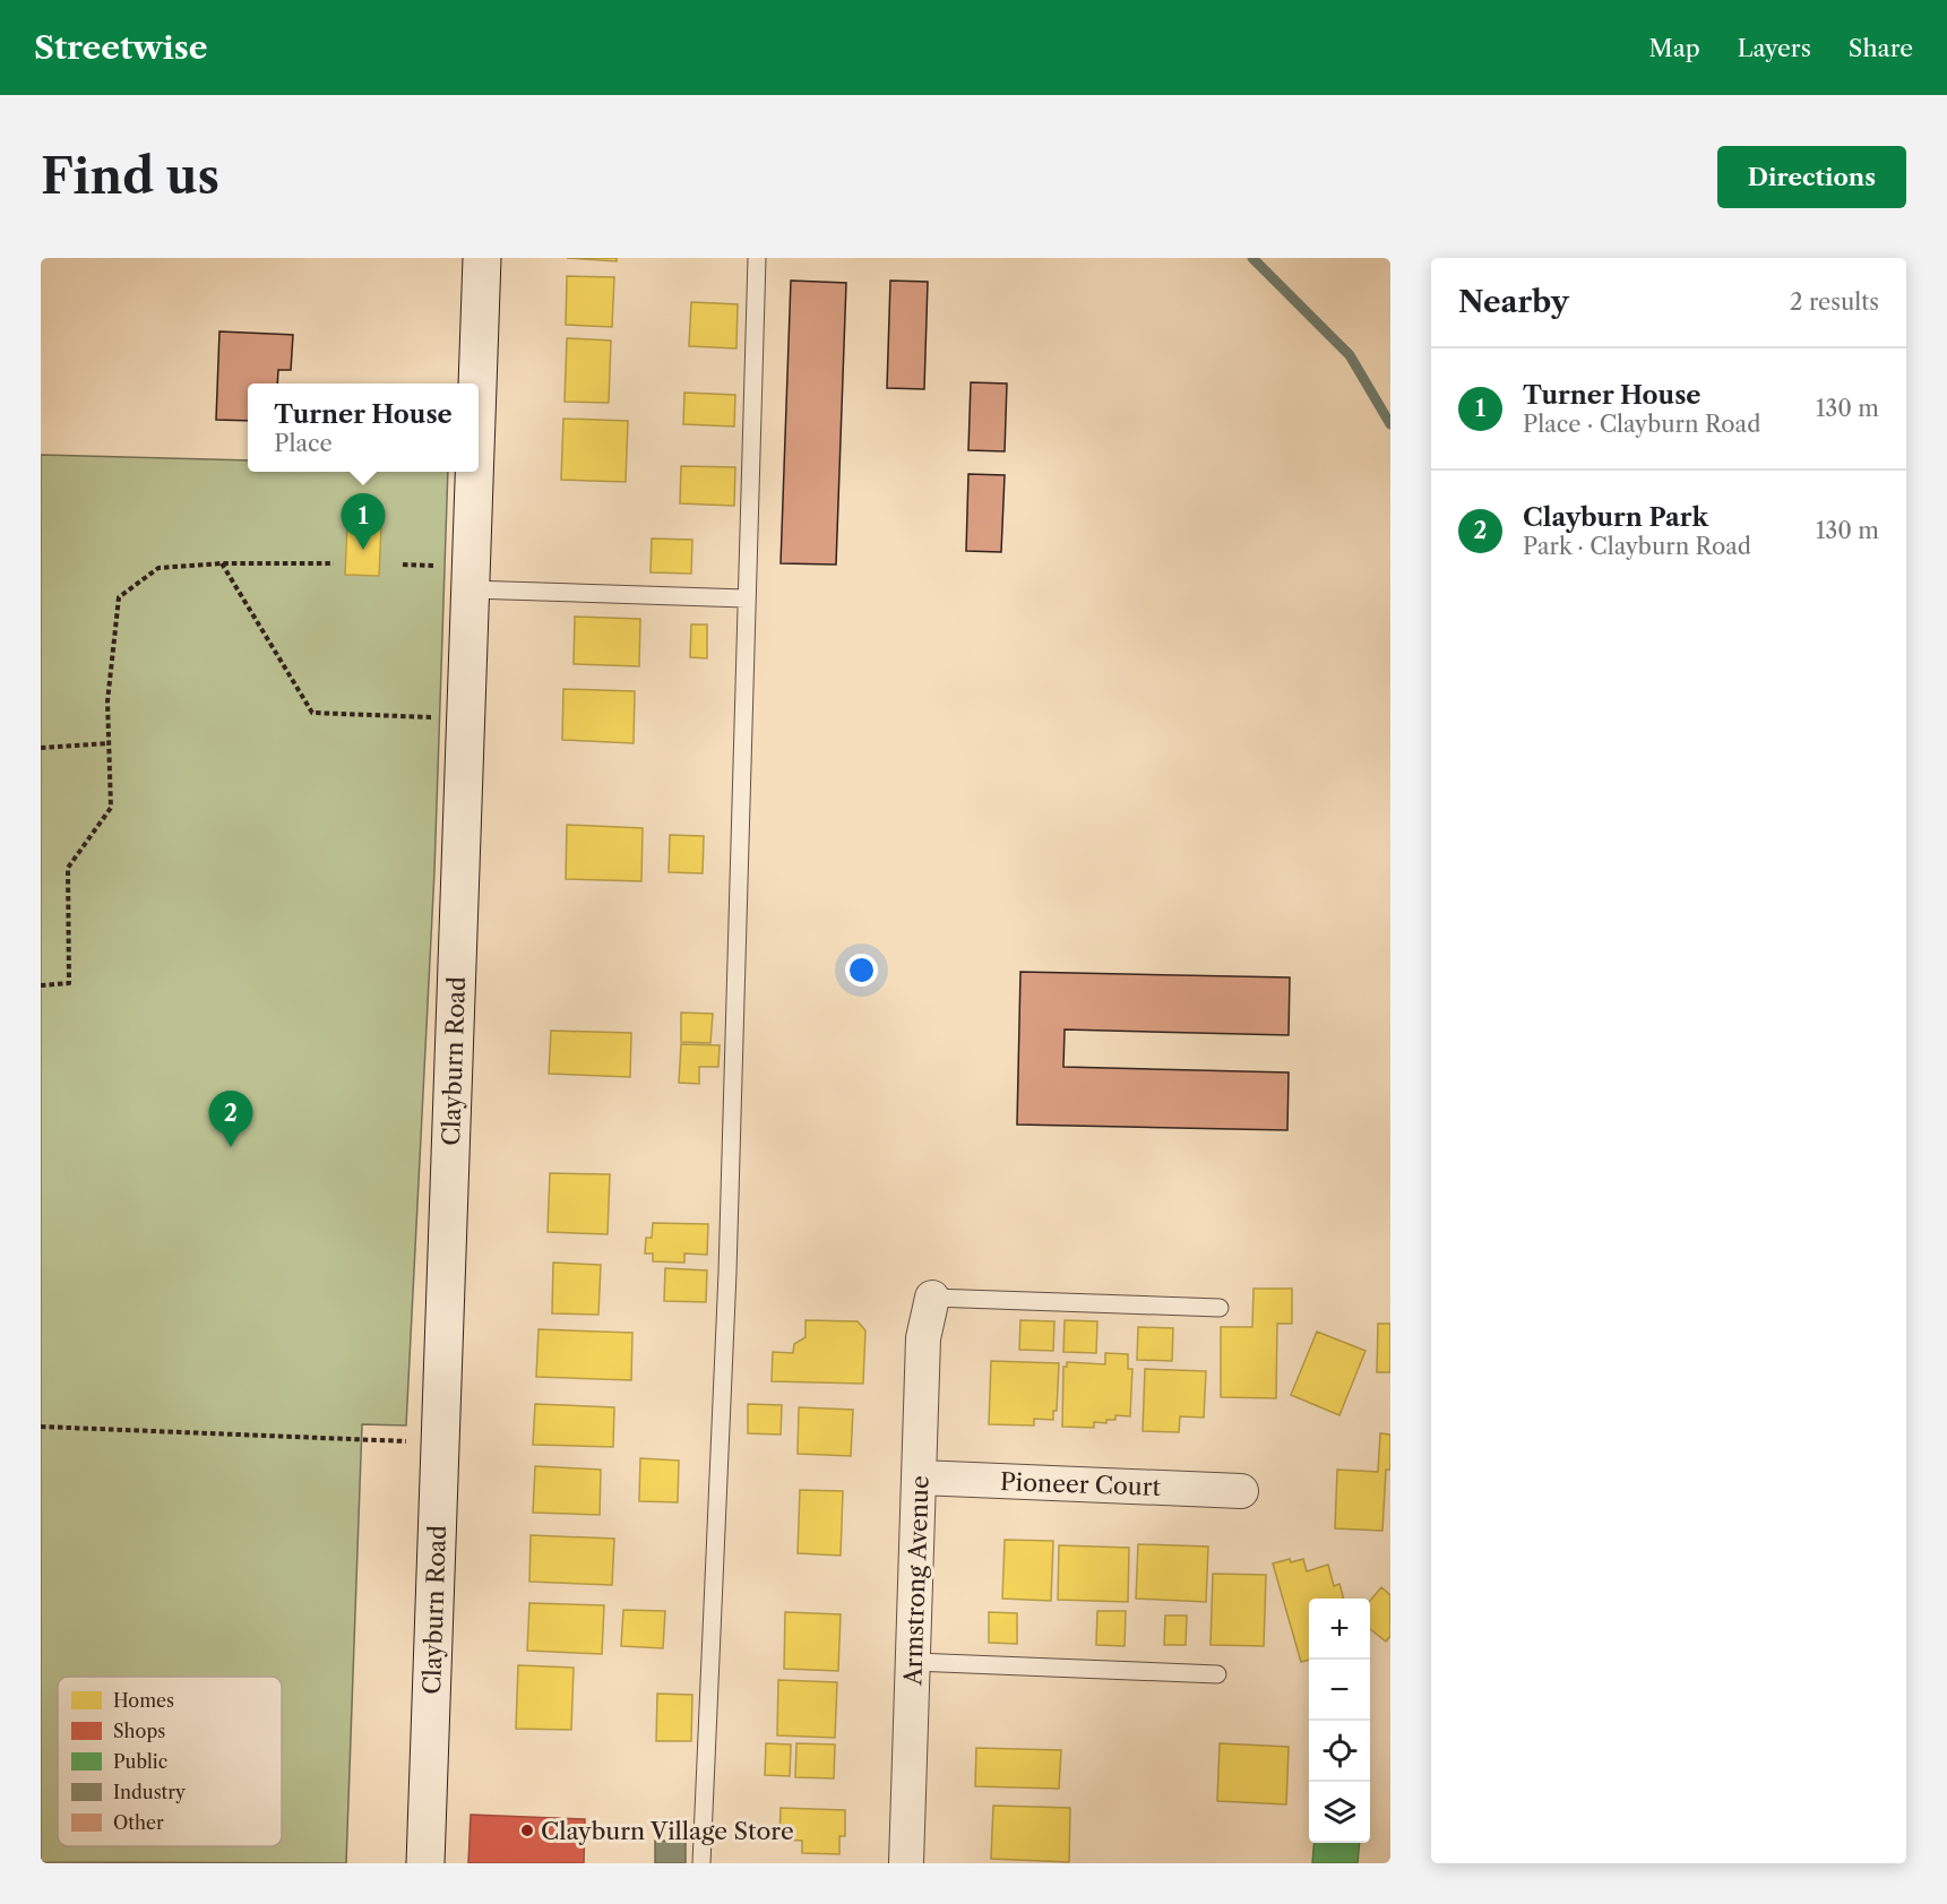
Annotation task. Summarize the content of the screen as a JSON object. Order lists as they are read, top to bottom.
{
  "streets": {
    "street": ["Clayburn Road", "Pioneer Court", "Armstrong Avenue"]
  },
  "crossings": [
    ["Pioneer Court", "Armstrong Avenue"]
  ],
  "places": ["Clayburn Village Store"],
  "legend": [
    "Homes",
    "Shops",
    "Public",
    "Industry",
    "Other"
  ],
  "page": {
    "header": "Streetwise",
    "nav": ["Map", "Layers", "Share"],
    "buttons": "Directions",
    "title": "Find us",
    "heading": ["Nearby", "2 results"],
    "list": [
      {
        "mark": "1",
        "name": "Turner House",
        "note": "Place · Clayburn Road",
        "value": "130 m"
      },
      {
        "mark": "2",
        "name": "Clayburn Park",
        "note": "Park · Clayburn Road",
        "value": "130 m"
      }
    ],
    "popup": ["Turner House", "Place"],
    "pins": ["1", "2"],
    "map_buttons": ["+", "−"]
  }
}
